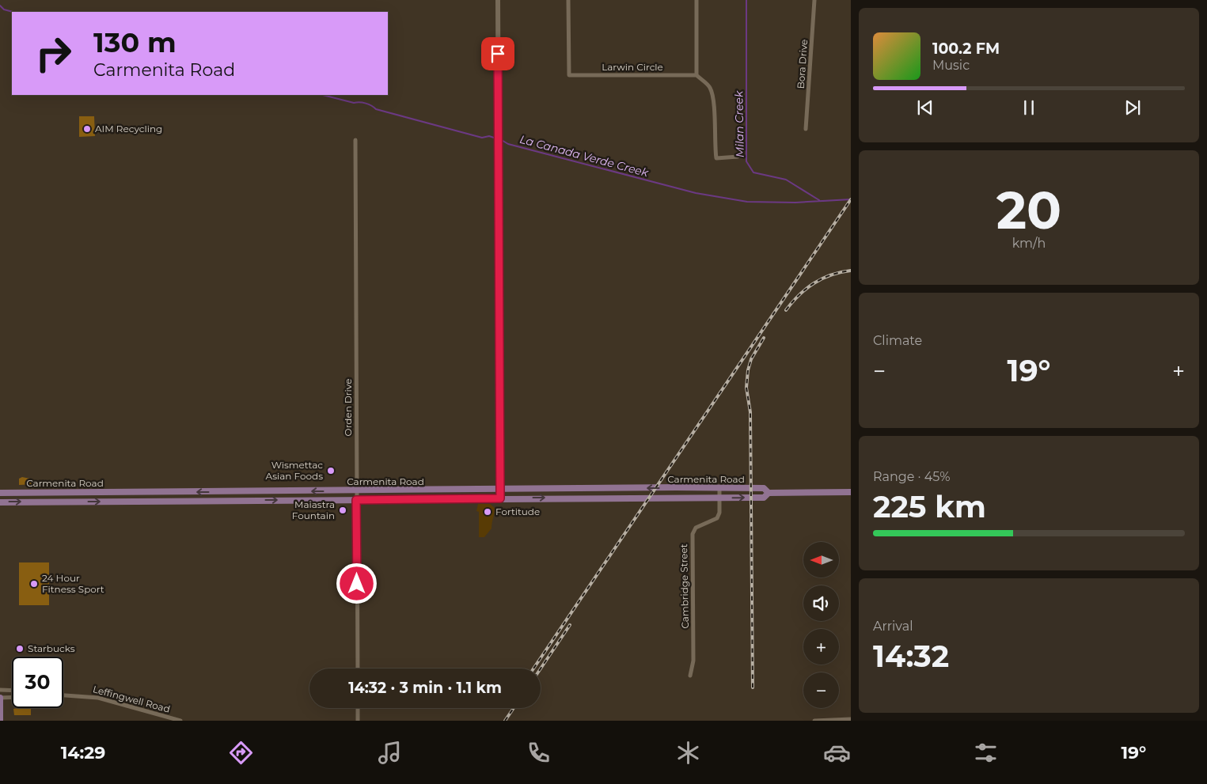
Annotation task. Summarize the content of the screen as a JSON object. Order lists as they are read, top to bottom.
{
  "streets": {
    "main road": ["Carmenita Road"],
    "street": [
      "Bora Drive",
      "Larwin Circle",
      "Orden Drive",
      "Cambridge Street",
      "Leffingwell Road"
    ]
  },
  "crossings": [
    ["Orden Drive", "Carmenita Road"],
    ["Carmenita Road", "Cambridge Street"]
  ],
  "water": ["Milan Creek", "La Canada Verde Creek"],
  "places": [
    "AIM Recycling",
    "Wismettac Asian Foods",
    "Maiastra Fountain",
    "Fortitude",
    "24 Hour Fitness Sport",
    "Starbucks"
  ],
  "north": "left",
  "page": {
    "turn": ["130 m", "Carmenita Road"],
    "song": ["100.2 FM", "Music"],
    "tile": [
      ["20", "km/h"],
      "Climate",
      ["Range · 45%", "225 km"],
      ["Arrival", "14:32"]
    ],
    "heat": ["−", "19°", "+"],
    "map_buttons": ["+", "−"],
    "limit": "30",
    "trip": "14:32 · 3 min · 1.1 km",
    "tabs": ["14:29", "19°"]
  }
}
